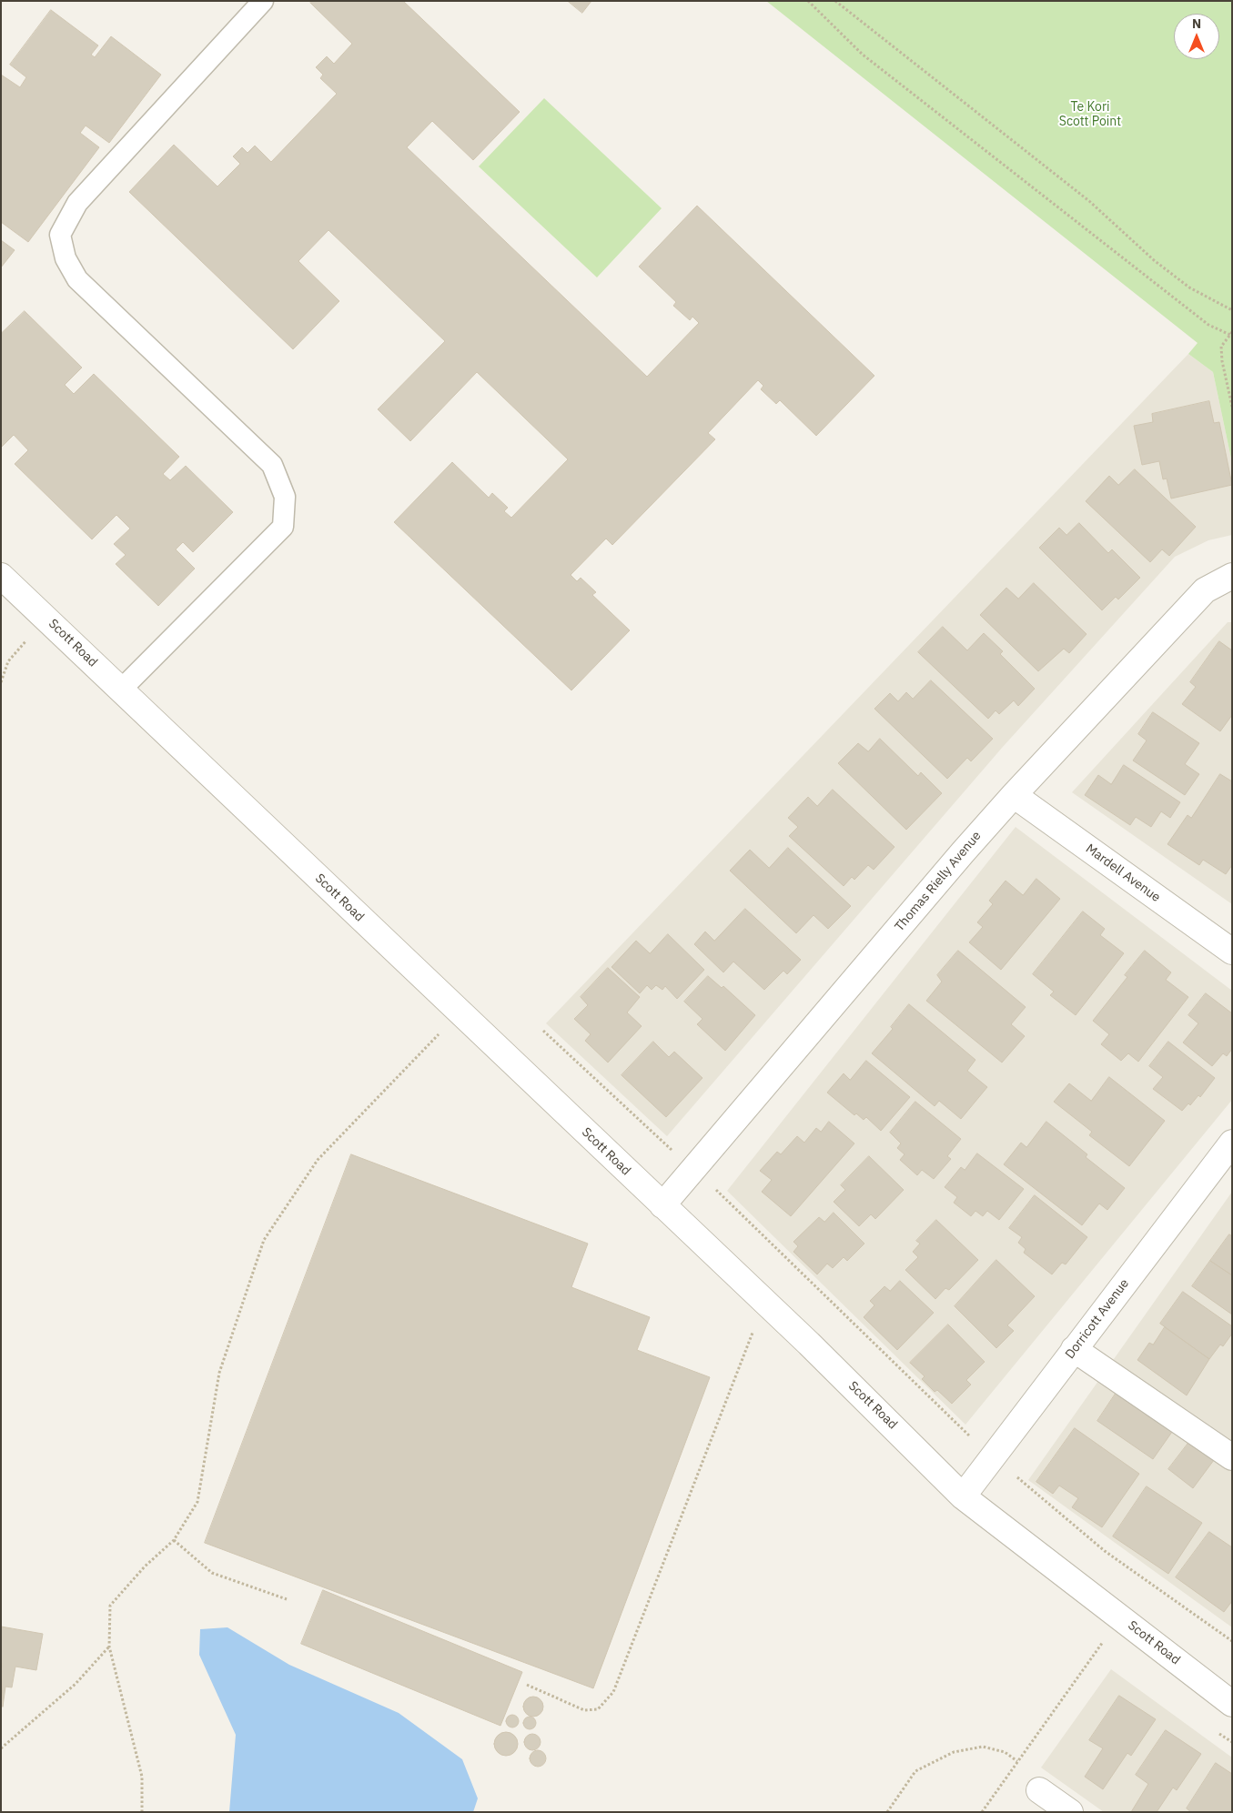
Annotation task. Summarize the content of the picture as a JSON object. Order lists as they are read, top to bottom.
{
  "streets": {
    "street": [
      "Scott Road",
      "Mardell Avenue",
      "Thomas Rielly Avenue",
      "Dorricott Avenue"
    ]
  },
  "crossings": [
    ["Scott Road", "Thomas Rielly Avenue"],
    ["Scott Road", "Dorricott Avenue"],
    ["Mardell Avenue", "Thomas Rielly Avenue"]
  ],
  "parks": ["Te Kori Scott Point"],
  "north": "top"
}
